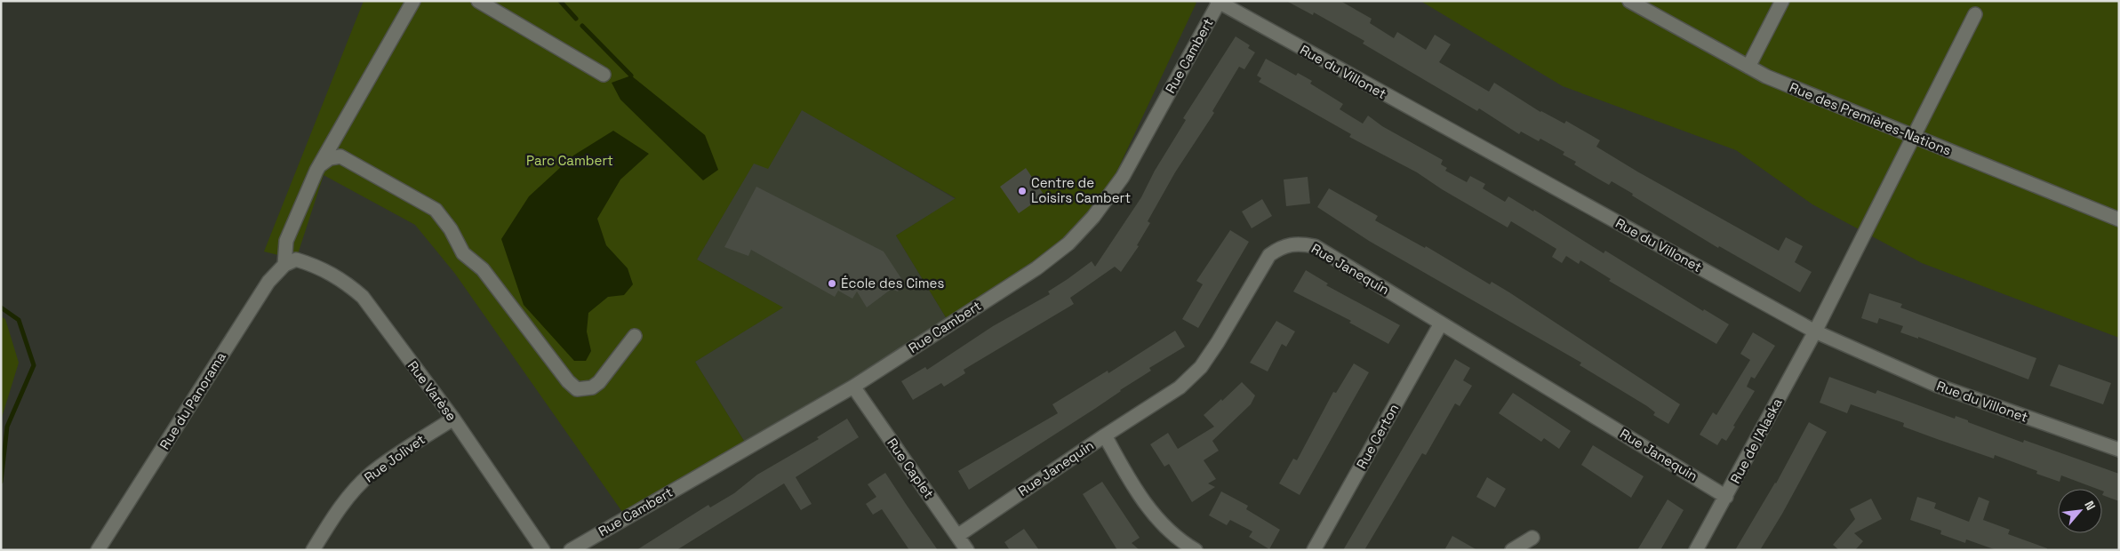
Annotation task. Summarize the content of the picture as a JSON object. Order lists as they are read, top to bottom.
{
  "streets": {
    "street": [
      "Rue Cambert",
      "Rue du Villonet",
      "Rue des Premières-Nations",
      "Rue Janequin",
      "Rue Varèse",
      "Rue du Panorama",
      "Rue Certon",
      "Rue de l'Alaska",
      "Rue Jolivet",
      "Rue Caplet"
    ]
  },
  "crossings": [
    ["Rue Cambert", "Rue du Villonet"],
    ["Rue Cambert", "Rue Caplet"],
    ["Rue du Villonet", "Rue de l'Alaska"],
    ["Rue des Premières-Nations", "Rue de l'Alaska"],
    ["Rue Janequin", "Rue Certon"],
    ["Rue Janequin", "Rue de l'Alaska"],
    ["Rue Janequin", "Rue Caplet"],
    ["Rue Varèse", "Rue du Panorama"],
    ["Rue Varèse", "Rue Jolivet"]
  ],
  "parks": ["Parc Cambert"],
  "places": ["Centre de Loisirs Cambert", "École des Cimes"],
  "north": "top right"
}
